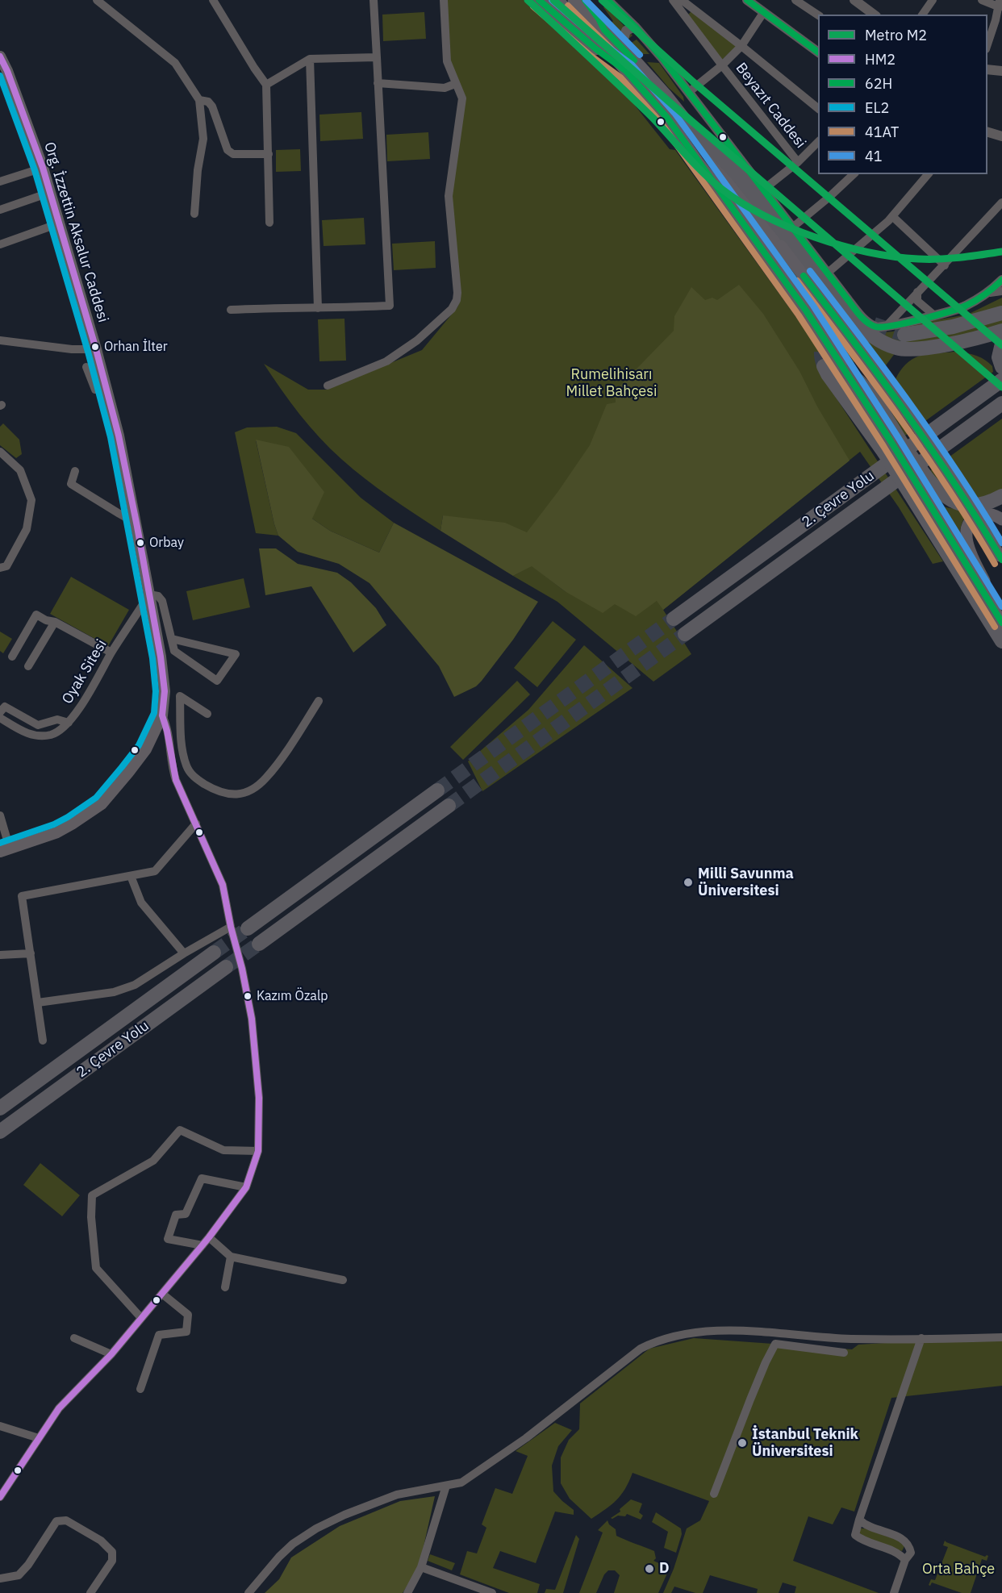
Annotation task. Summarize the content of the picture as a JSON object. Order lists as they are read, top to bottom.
{
  "streets": {
    "highway": ["2. Çevre Yolu"],
    "main road": ["Org. İzzettin Aksalur Caddesi"],
    "street": ["Beyazıt Caddesi", "Oyak Sitesi"]
  },
  "crossings": [
    ["Org. İzzettin Aksalur Caddesi", "Oyak Sitesi"]
  ],
  "parks": ["Rumelihisarı Millet Bahçesi", "Orta Bahçe"],
  "places": [
    "Orhan İlter",
    "Orbay",
    "Milli Savunma Üniversitesi",
    "Kazım Özalp",
    "İstanbul Teknik Üniversitesi",
    "D"
  ],
  "lines": [
    "metro line M2",
    "transit line 62H",
    "transit line 41",
    "transit line 41AT",
    "transit line HM2",
    "transit line EL2"
  ],
  "legend": [
    "Metro M2",
    "HM2",
    "62H",
    "EL2",
    "41AT",
    "41"
  ]
}
